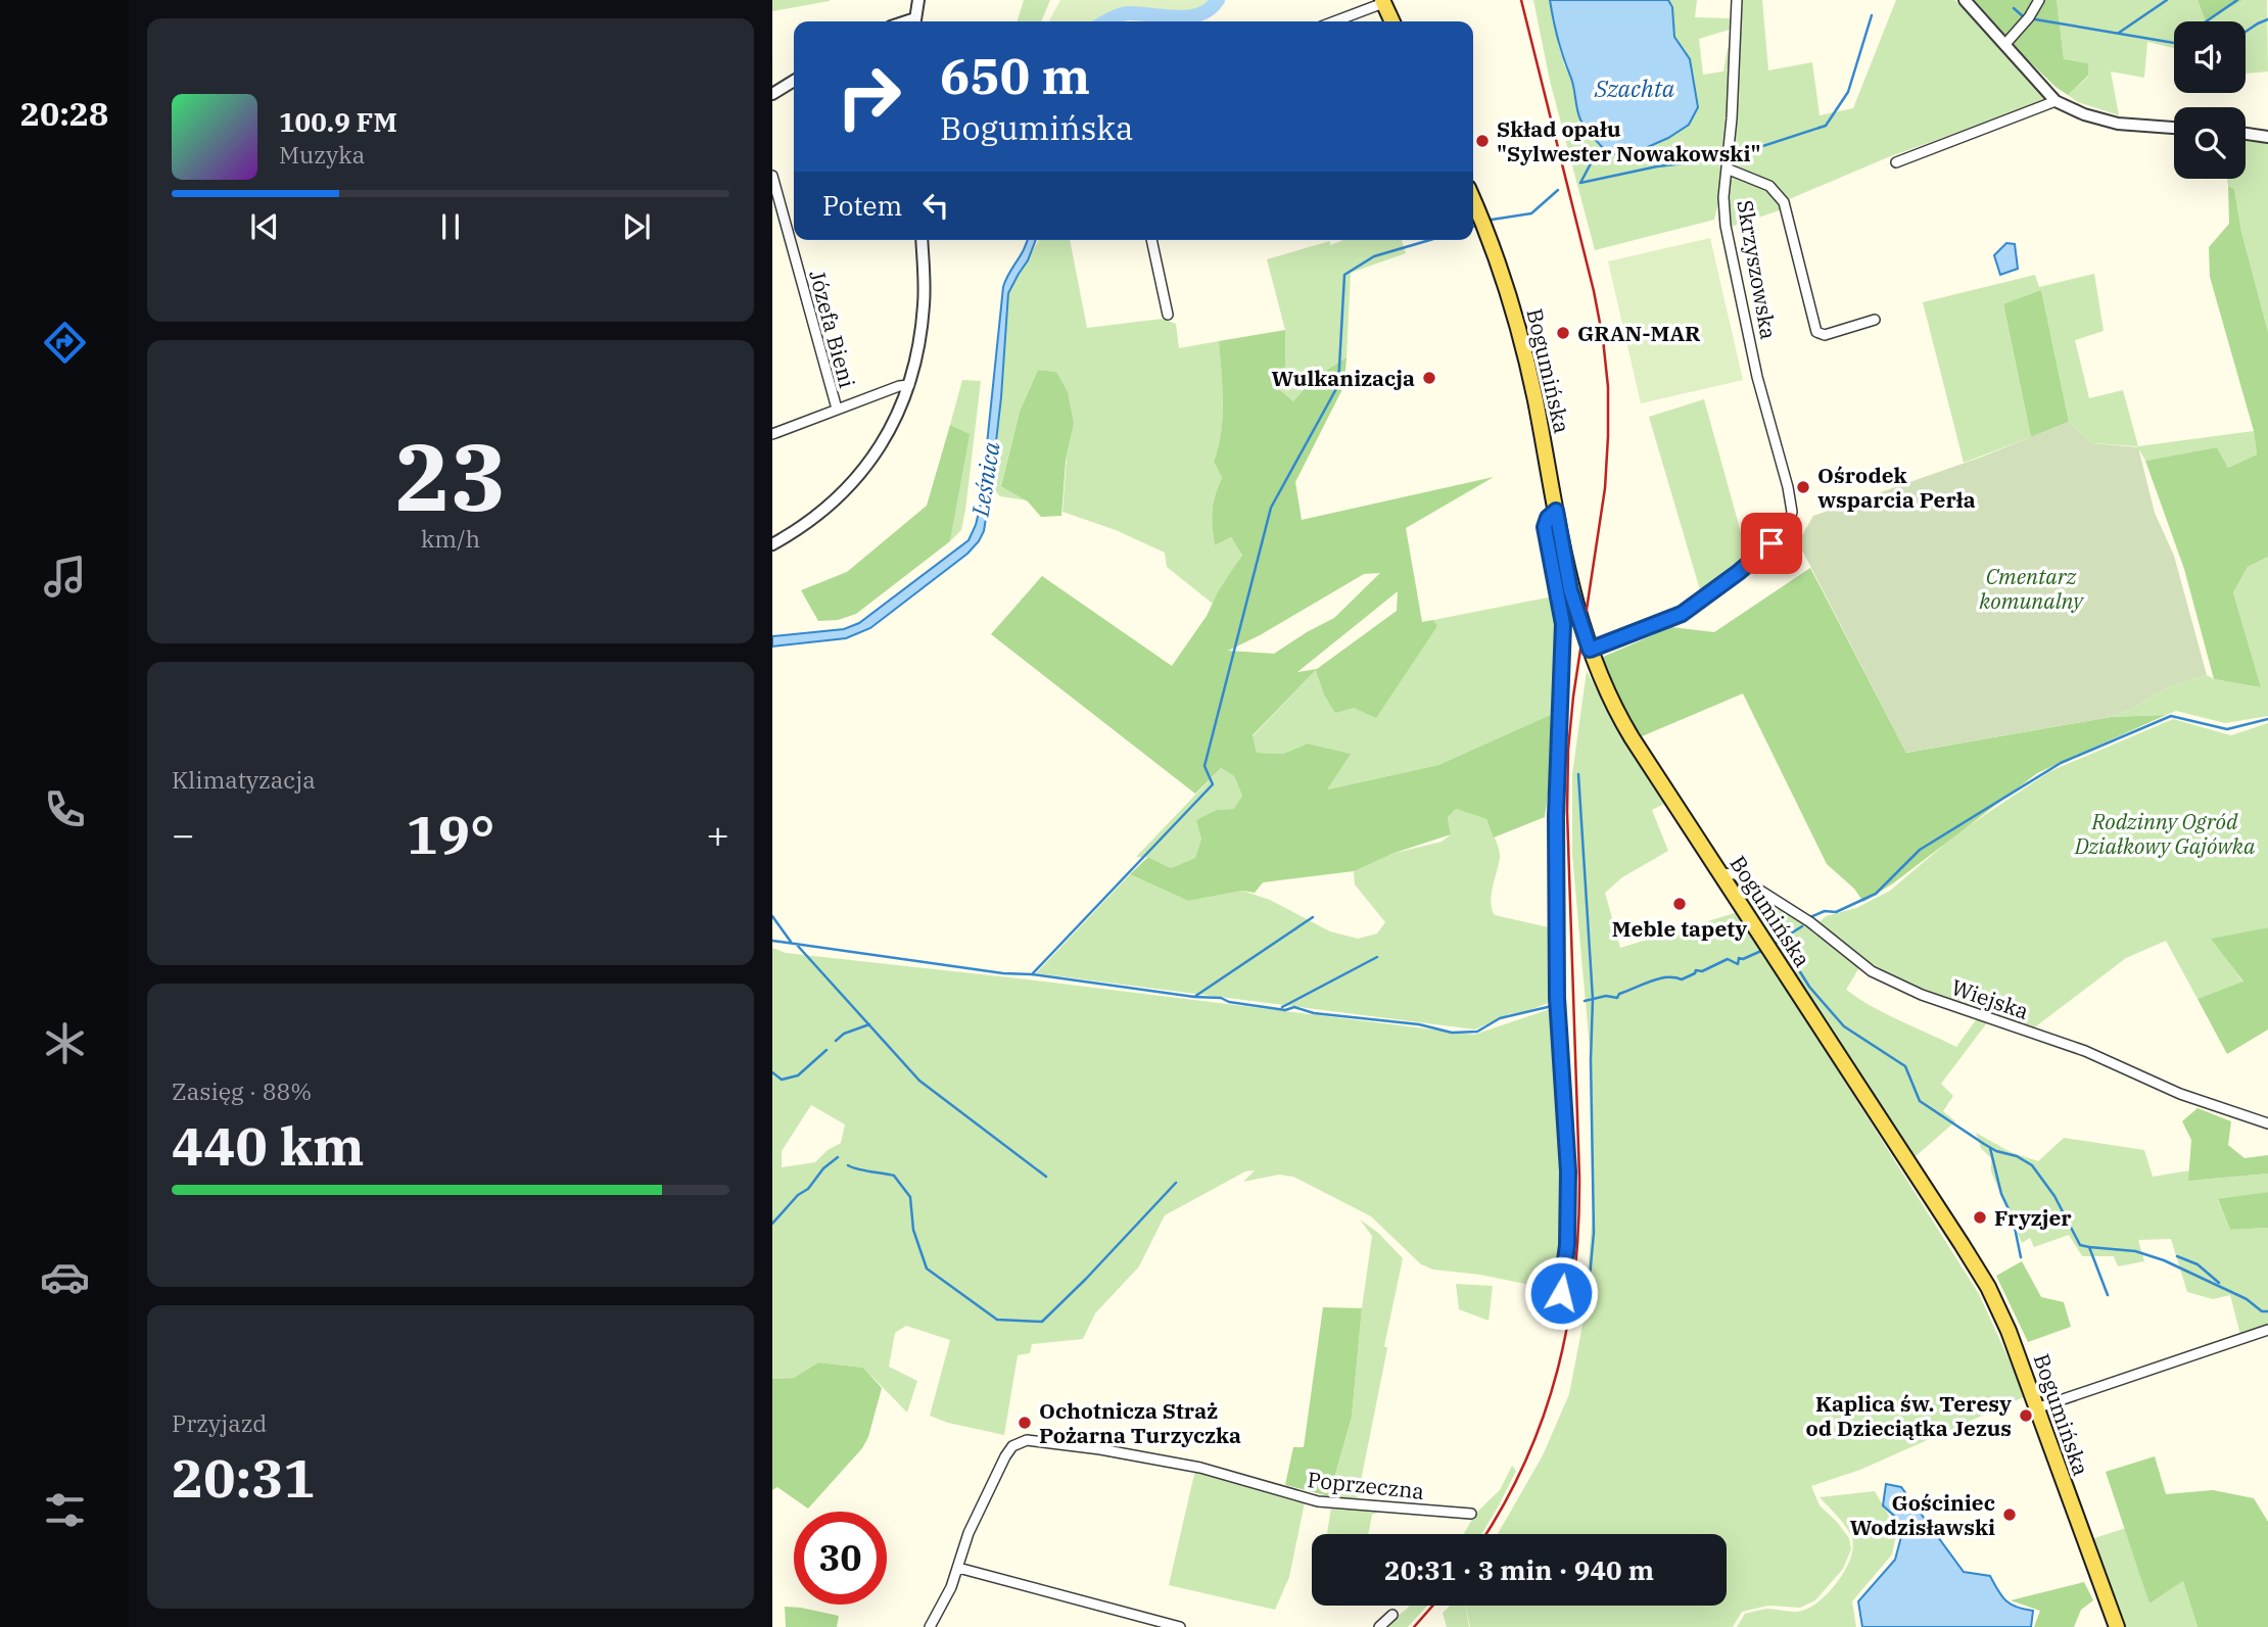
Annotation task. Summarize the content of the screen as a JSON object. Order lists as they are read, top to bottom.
{
  "streets": {
    "main road": ["Bogumińska"],
    "street": [
      "Skrzyszowska",
      "Józefa Bieni",
      "Wiejska",
      "Poprzeczna"
    ]
  },
  "crossings": [
    ["Skrzyszowska", "Bogumińska"],
    ["Bogumińska", "Wiejska"]
  ],
  "water": ["Szachta", "Leśnica"],
  "parks": ["Cmentarz komunalny", "Rodzinny Ogród Działkowy Gajówka"],
  "places": [
    "Skład opału \"Sylwester Nowakowski\"",
    "GRAN-MAR",
    "Wulkanizacja",
    "Ośrodek wsparcia Perła",
    "Meble tapety",
    "Fryzjer",
    "Kaplica św. Teresy od Dzieciątka Jezus",
    "Ochotnicza Straż Pożarna Turzyczka",
    "Gościniec Wodzisławski"
  ],
  "page": {
    "tabs": "20:28",
    "turn": ["650 m", "Bogumińska"],
    "song": ["100.9 FM", "Muzyka"],
    "then": "Potem",
    "tile": [
      ["23", "km/h"],
      "Klimatyzacja",
      ["Zasięg · 88%", "440 km"],
      ["Przyjazd", "20:31"]
    ],
    "heat": ["−", "19°", "+"],
    "limit": "30",
    "trip": "20:31 · 3 min · 940 m"
  }
}
